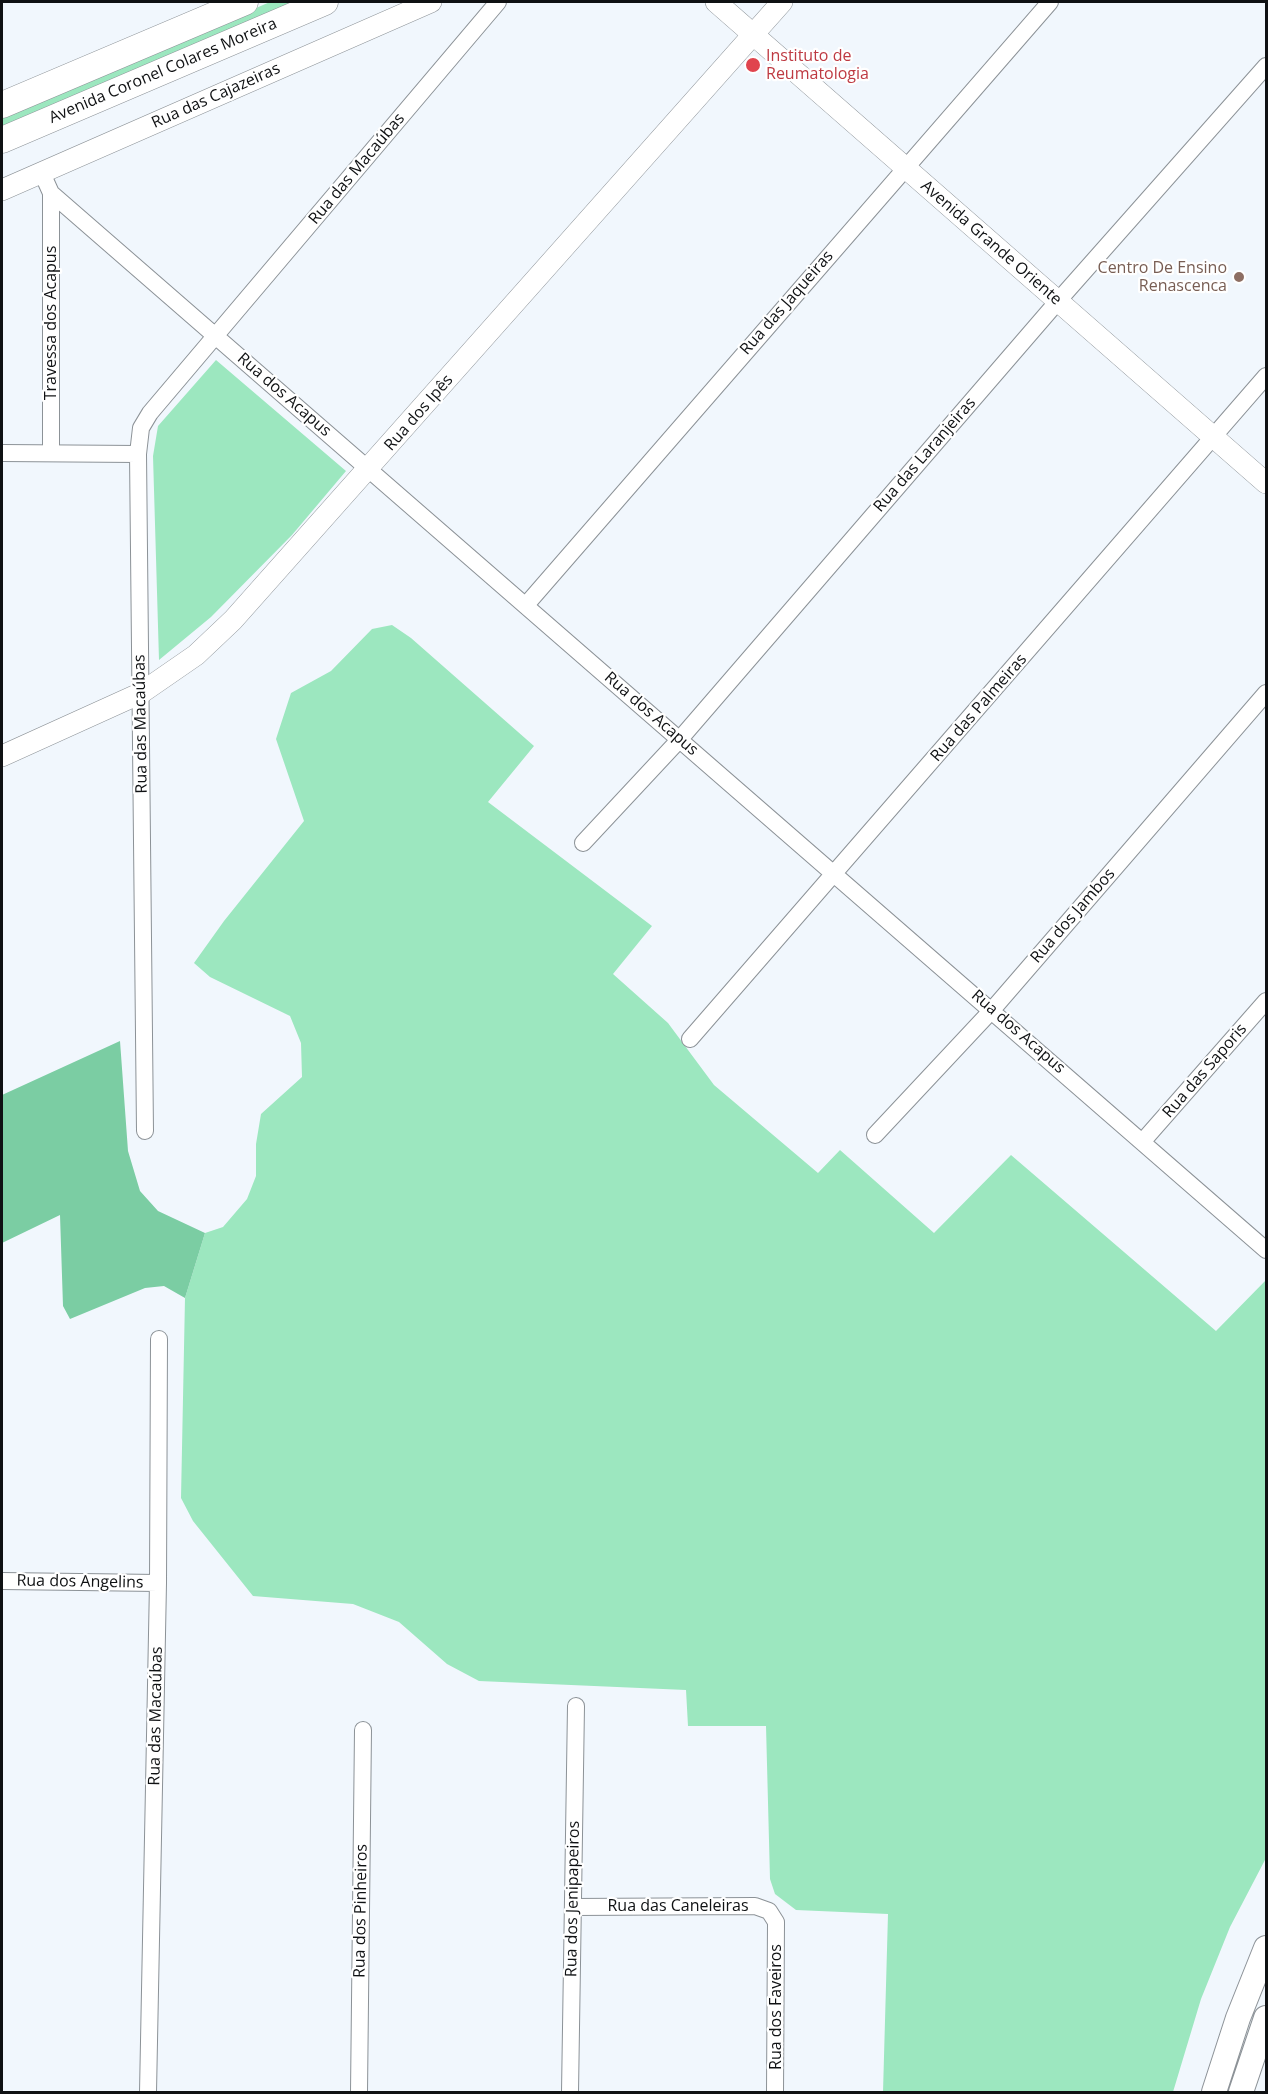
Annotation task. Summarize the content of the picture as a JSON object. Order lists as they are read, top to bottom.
{
  "streets": {
    "main road": ["Avenida Coronel Colares Moreira"],
    "street": [
      "Rua das Cajazeiras",
      "Rua das Macaúbas",
      "Avenida Grande Oriente",
      "Rua das Jaqueiras",
      "Travessa dos Acapus",
      "Rua dos Acapus",
      "Rua dos Ipês",
      "Rua das Laranjeiras",
      "Rua das Palmeiras",
      "Rua dos Jambos",
      "Rua das Saporis",
      "Rua dos Angelins",
      "Rua dos Jenipapeiros",
      "Rua das Caneleiras",
      "Rua dos Pinheiros",
      "Rua dos Faveiros"
    ]
  },
  "crossings": [
    ["Rua das Cajazeiras", "Rua dos Acapus"],
    ["Rua das Macaúbas", "Rua dos Acapus"],
    ["Rua das Macaúbas", "Rua dos Ipês"],
    ["Rua das Macaúbas", "Rua dos Angelins"],
    ["Avenida Grande Oriente", "Rua das Jaqueiras"],
    ["Avenida Grande Oriente", "Rua dos Ipês"],
    ["Avenida Grande Oriente", "Rua das Laranjeiras"],
    ["Avenida Grande Oriente", "Rua das Palmeiras"],
    ["Rua das Jaqueiras", "Rua dos Acapus"],
    ["Travessa dos Acapus", "Rua dos Acapus"],
    ["Rua dos Acapus", "Rua dos Ipês"],
    ["Rua dos Acapus", "Rua das Laranjeiras"],
    ["Rua dos Acapus", "Rua das Palmeiras"],
    ["Rua dos Acapus", "Rua dos Jambos"],
    ["Rua dos Acapus", "Rua das Saporis"],
    ["Rua dos Jenipapeiros", "Rua das Caneleiras"],
    ["Rua das Caneleiras", "Rua dos Faveiros"]
  ],
  "places": ["Instituto de Reumatologia", "Centro De Ensino Renascenca"]
}
